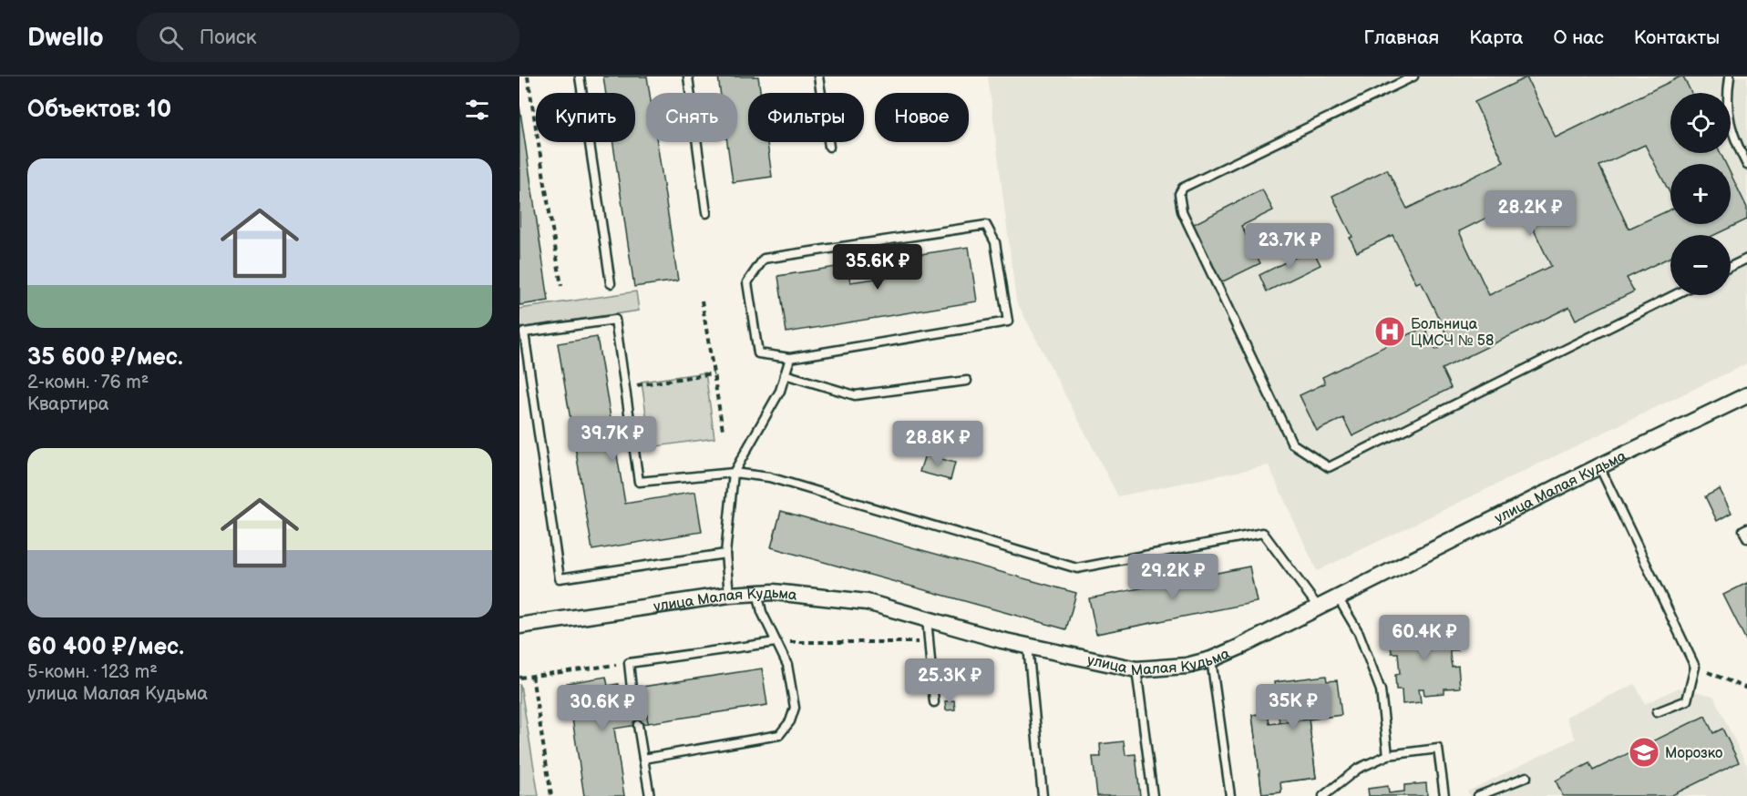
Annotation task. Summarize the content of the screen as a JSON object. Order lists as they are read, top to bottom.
{
  "streets": {
    "street": ["улица Малая Кудьма"]
  },
  "places": {
    "hospital": ["Больница ЦМСЧ № 58"],
    "school or university": ["Морозко"]
  },
  "page": {
    "header": "Dwello",
    "search": "Поиск",
    "nav": [
      "Главная",
      "Карта",
      "О нас",
      "Контакты"
    ],
    "heading": "Объектов: 10",
    "map_buttons": ["+", "−"],
    "chip": [
      "Купить",
      "Снять",
      "Фильтры",
      "Новое"
    ],
    "list": [
      {
        "name": "35 600 ₽/мес.",
        "note": "2-комн. · 76 m² · Квартира"
      },
      {
        "name": "60 400 ₽/мес.",
        "note": "5-комн. · 123 m² · улица Малая Кудьма"
      }
    ],
    "price": [
      "28.2K ₽",
      "23.7K ₽",
      "35.6K ₽",
      "39.7K ₽",
      "28.8K ₽",
      "29.2K ₽",
      "60.4K ₽",
      "25.3K ₽",
      "35K ₽",
      "30.6K ₽"
    ]
  }
}
